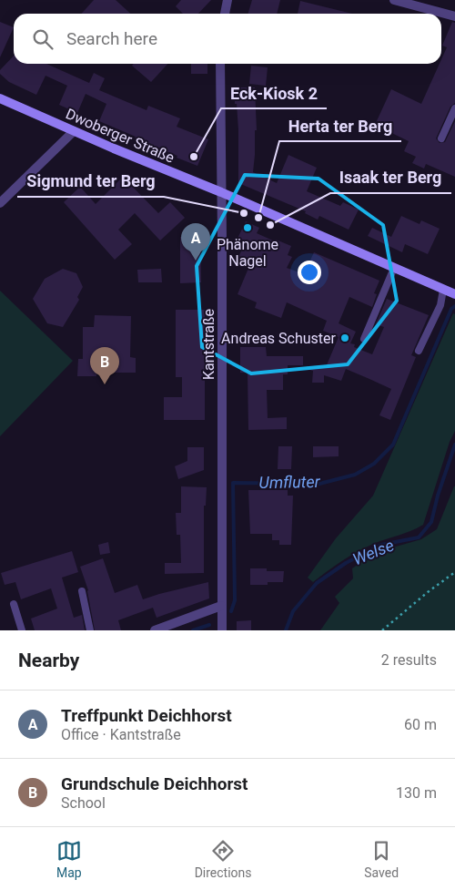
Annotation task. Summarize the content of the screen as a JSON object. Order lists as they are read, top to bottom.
{
  "streets": {
    "street": ["Dwoberger Straße", "Kantstraße"]
  },
  "crossings": [
    ["Dwoberger Straße", "Kantstraße"]
  ],
  "water": ["Umfluter", "Welse"],
  "places": [
    "Eck-Kiosk 2",
    "Sigmund ter Berg",
    "Herta ter Berg",
    "Isaak ter Berg",
    "Phänome Nagel",
    "Andreas Schuster"
  ],
  "page": {
    "search": "Search here",
    "pins": ["A", "B"],
    "heading": ["Nearby", "2 results"],
    "list": [
      {
        "mark": "A",
        "name": "Treffpunkt Deichhorst",
        "note": "Office · Kantstraße",
        "value": "60 m"
      },
      {
        "mark": "B",
        "name": "Grundschule Deichhorst",
        "note": "School",
        "value": "130 m"
      }
    ],
    "nav": ["Map", "Directions", "Saved"]
  }
}
